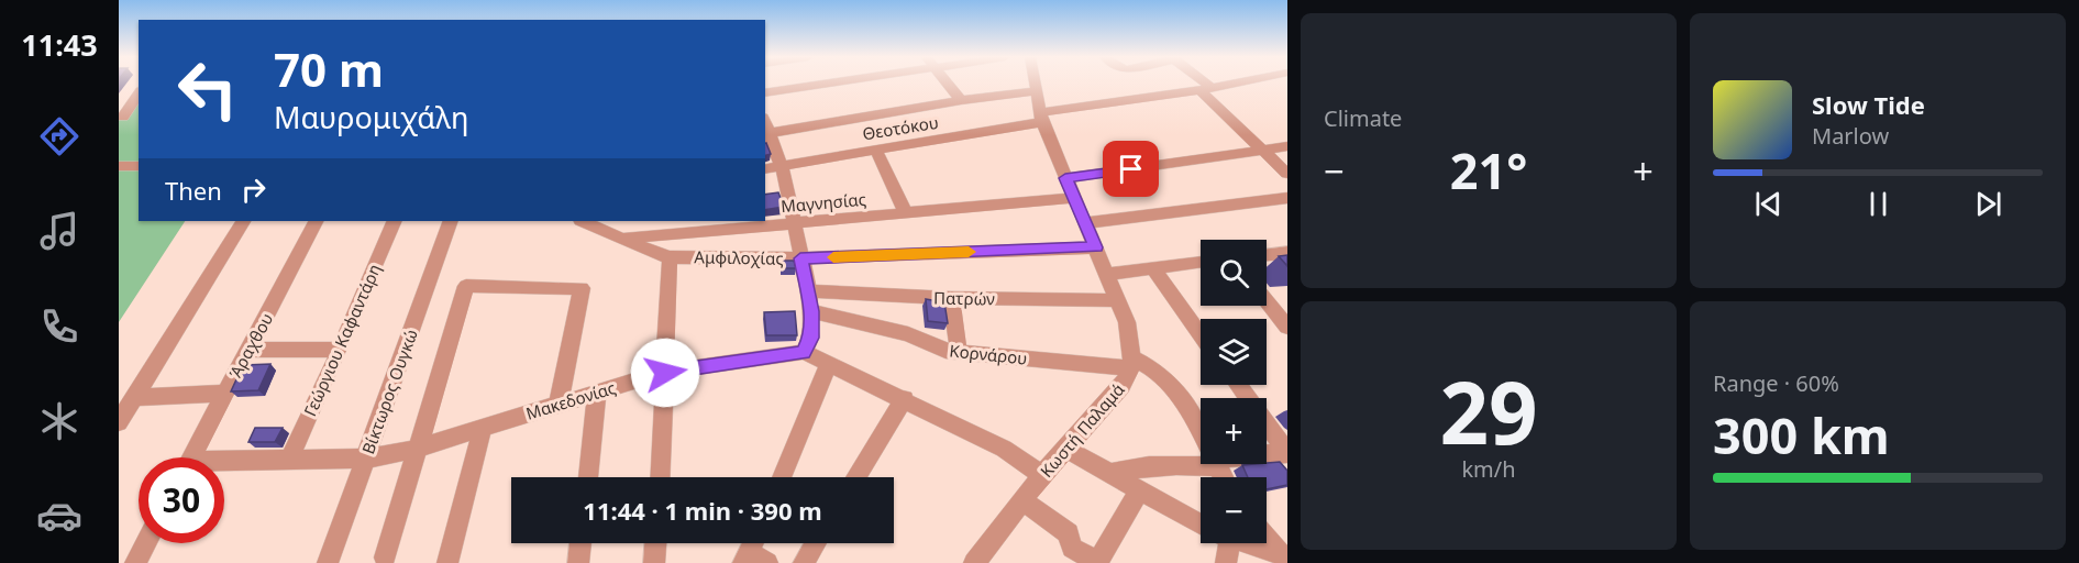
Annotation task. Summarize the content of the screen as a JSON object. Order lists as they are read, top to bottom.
{
  "streets": {
    "street": [
      "Θεοτόκου",
      "Μαγνησίας",
      "Αμφιλοχίας",
      "Πατρών",
      "Γεώργιου Καφαντάρη",
      "Άραχθου",
      "Κορνάρου",
      "Βίκτωρος Ουγκώ",
      "Μακεδονίας",
      "Κωστή Παλαμά"
    ]
  },
  "crossings": [
    ["Μαγνησίας", "Αμφιλοχίας"],
    ["Γεώργιου Καφαντάρη", "Μακεδονίας"],
    ["Κορνάρου", "Κωστή Παλαμά"],
    ["Βίκτωρος Ουγκώ", "Μακεδονίας"]
  ],
  "page": {
    "tabs": "11:43",
    "tile": [
      "Climate",
      ["29", "km/h"],
      ["Range · 60%", "300 km"]
    ],
    "turn": ["70 m", "Μαυρομιχάλη"],
    "song": ["Slow Tide", "Marlow"],
    "heat": ["−", "21°", "+"],
    "then": "Then",
    "map_buttons": ["+", "−"],
    "limit": "30",
    "trip": "11:44 · 1 min · 390 m"
  }
}
